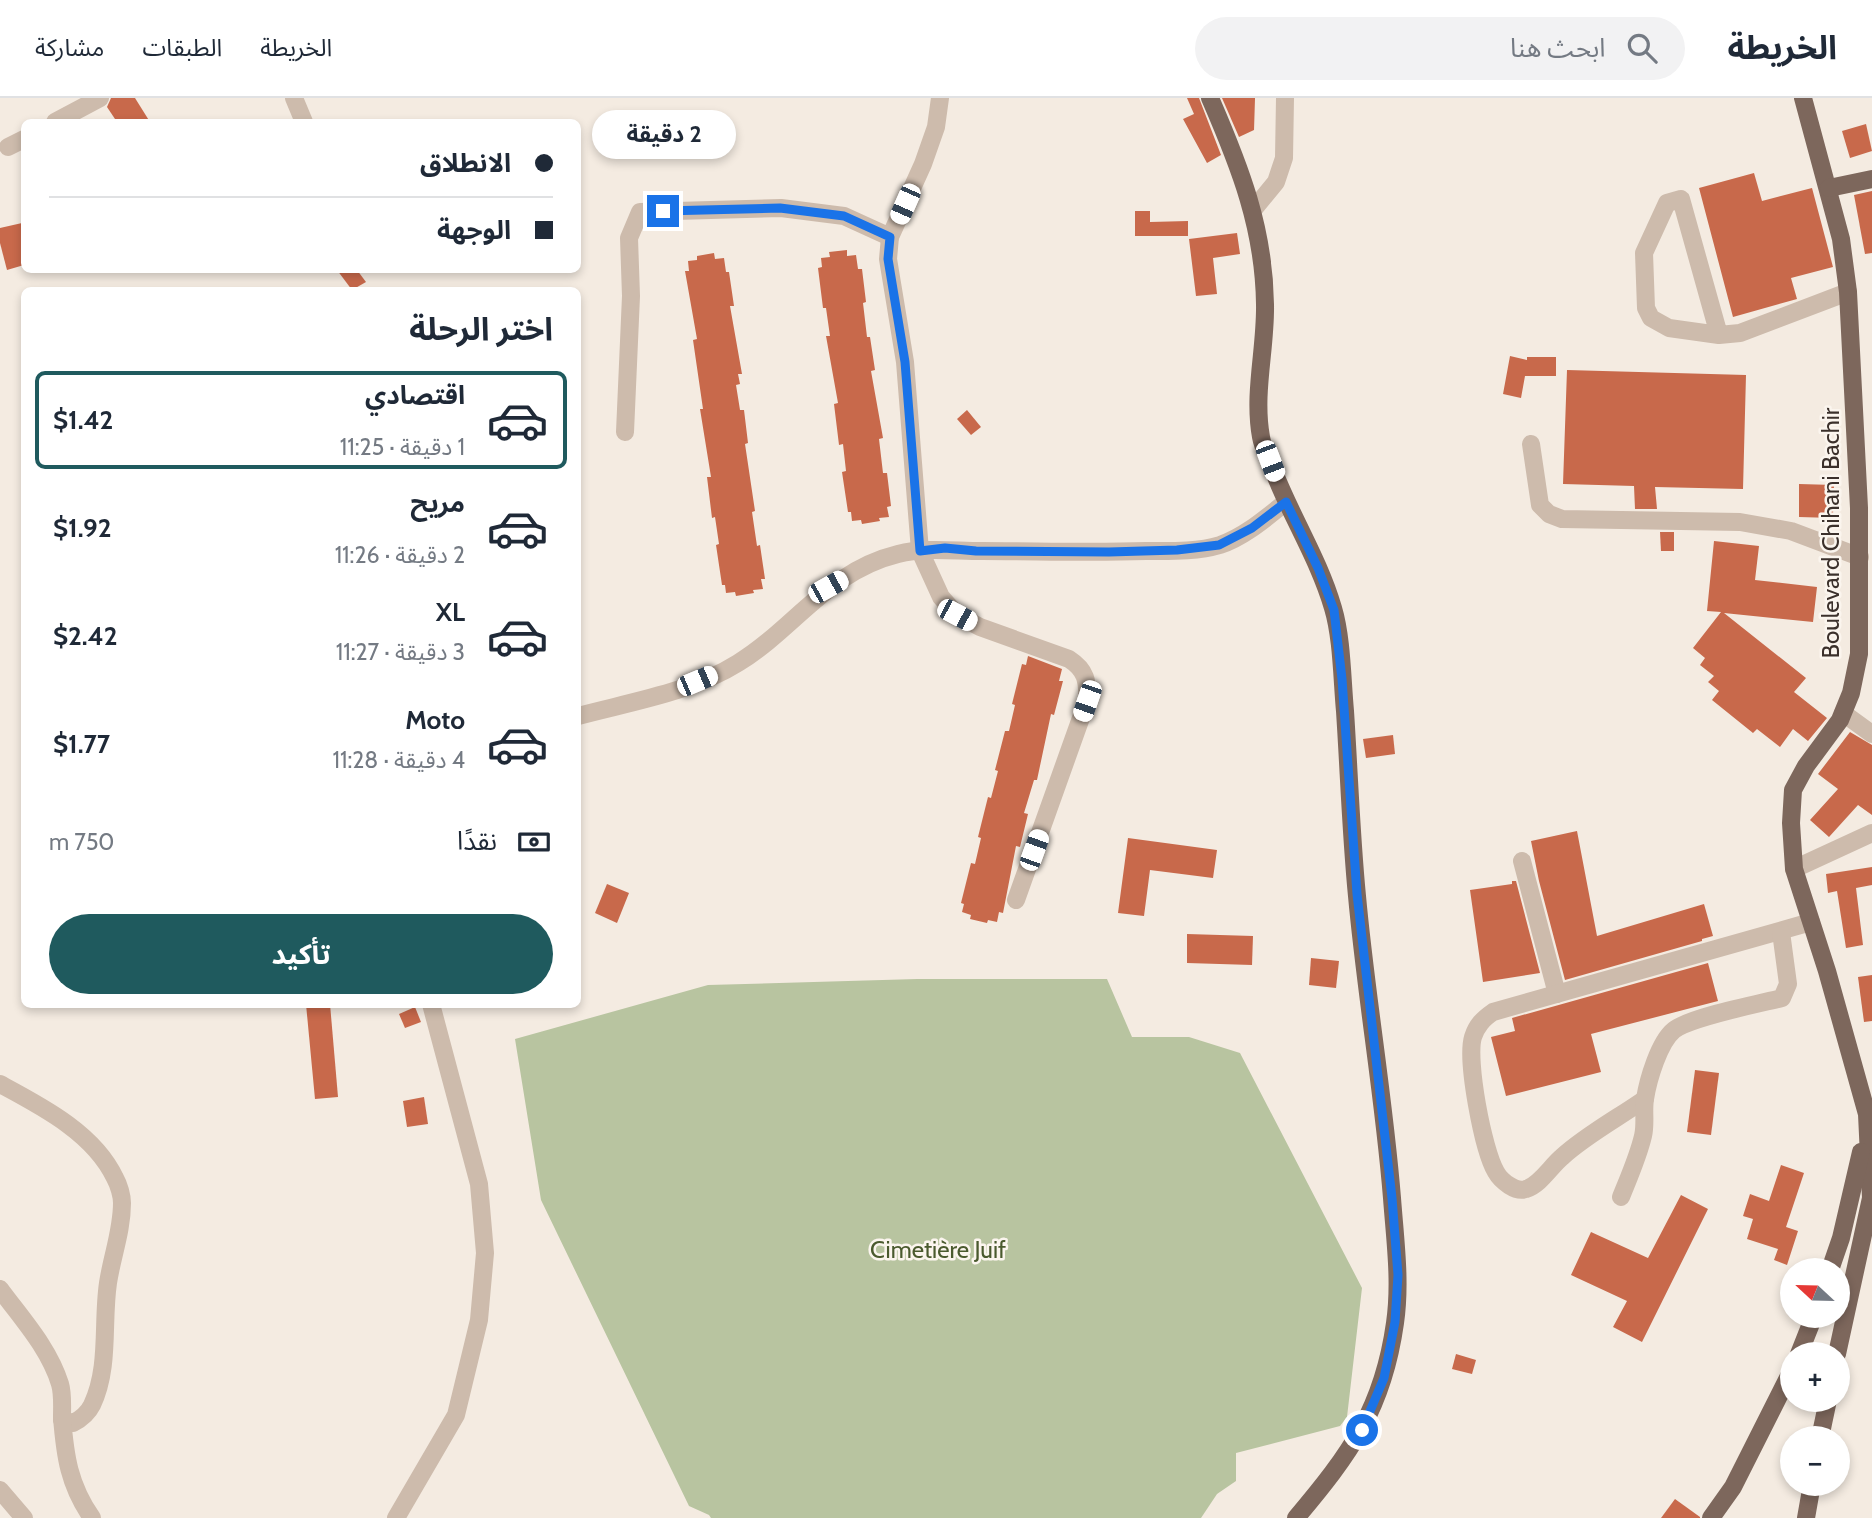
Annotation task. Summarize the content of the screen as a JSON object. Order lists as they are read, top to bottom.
{
  "streets": {
    "main road": ["Boulevard Chihani Bachir"]
  },
  "parks": ["Cimetière Juif"],
  "north": "left",
  "page": {
    "header": "الخريطة",
    "search": "ابحث هنا",
    "nav": ["الخريطة", "الطبقات", "مشاركة"],
    "bubble": "2 دقيقة",
    "banner": ["الانطلاق", "الوجهة"],
    "heading": "اختر الرحلة",
    "list": [
      {
        "name": "اقتصادي",
        "note": "1 دقيقة · 11:25",
        "value": "$1.42"
      },
      {
        "name": "مريح",
        "note": "2 دقيقة · 11:26",
        "value": "$1.92"
      },
      {
        "name": "XL",
        "note": "3 دقيقة · 11:27",
        "value": "$2.42"
      },
      {
        "name": "Moto",
        "note": "4 دقيقة · 11:28",
        "value": "$1.77"
      }
    ],
    "pay": ["نقدًا", "750 m"],
    "buttons": "تأكيد",
    "map_buttons": ["+", "−"]
  }
}
